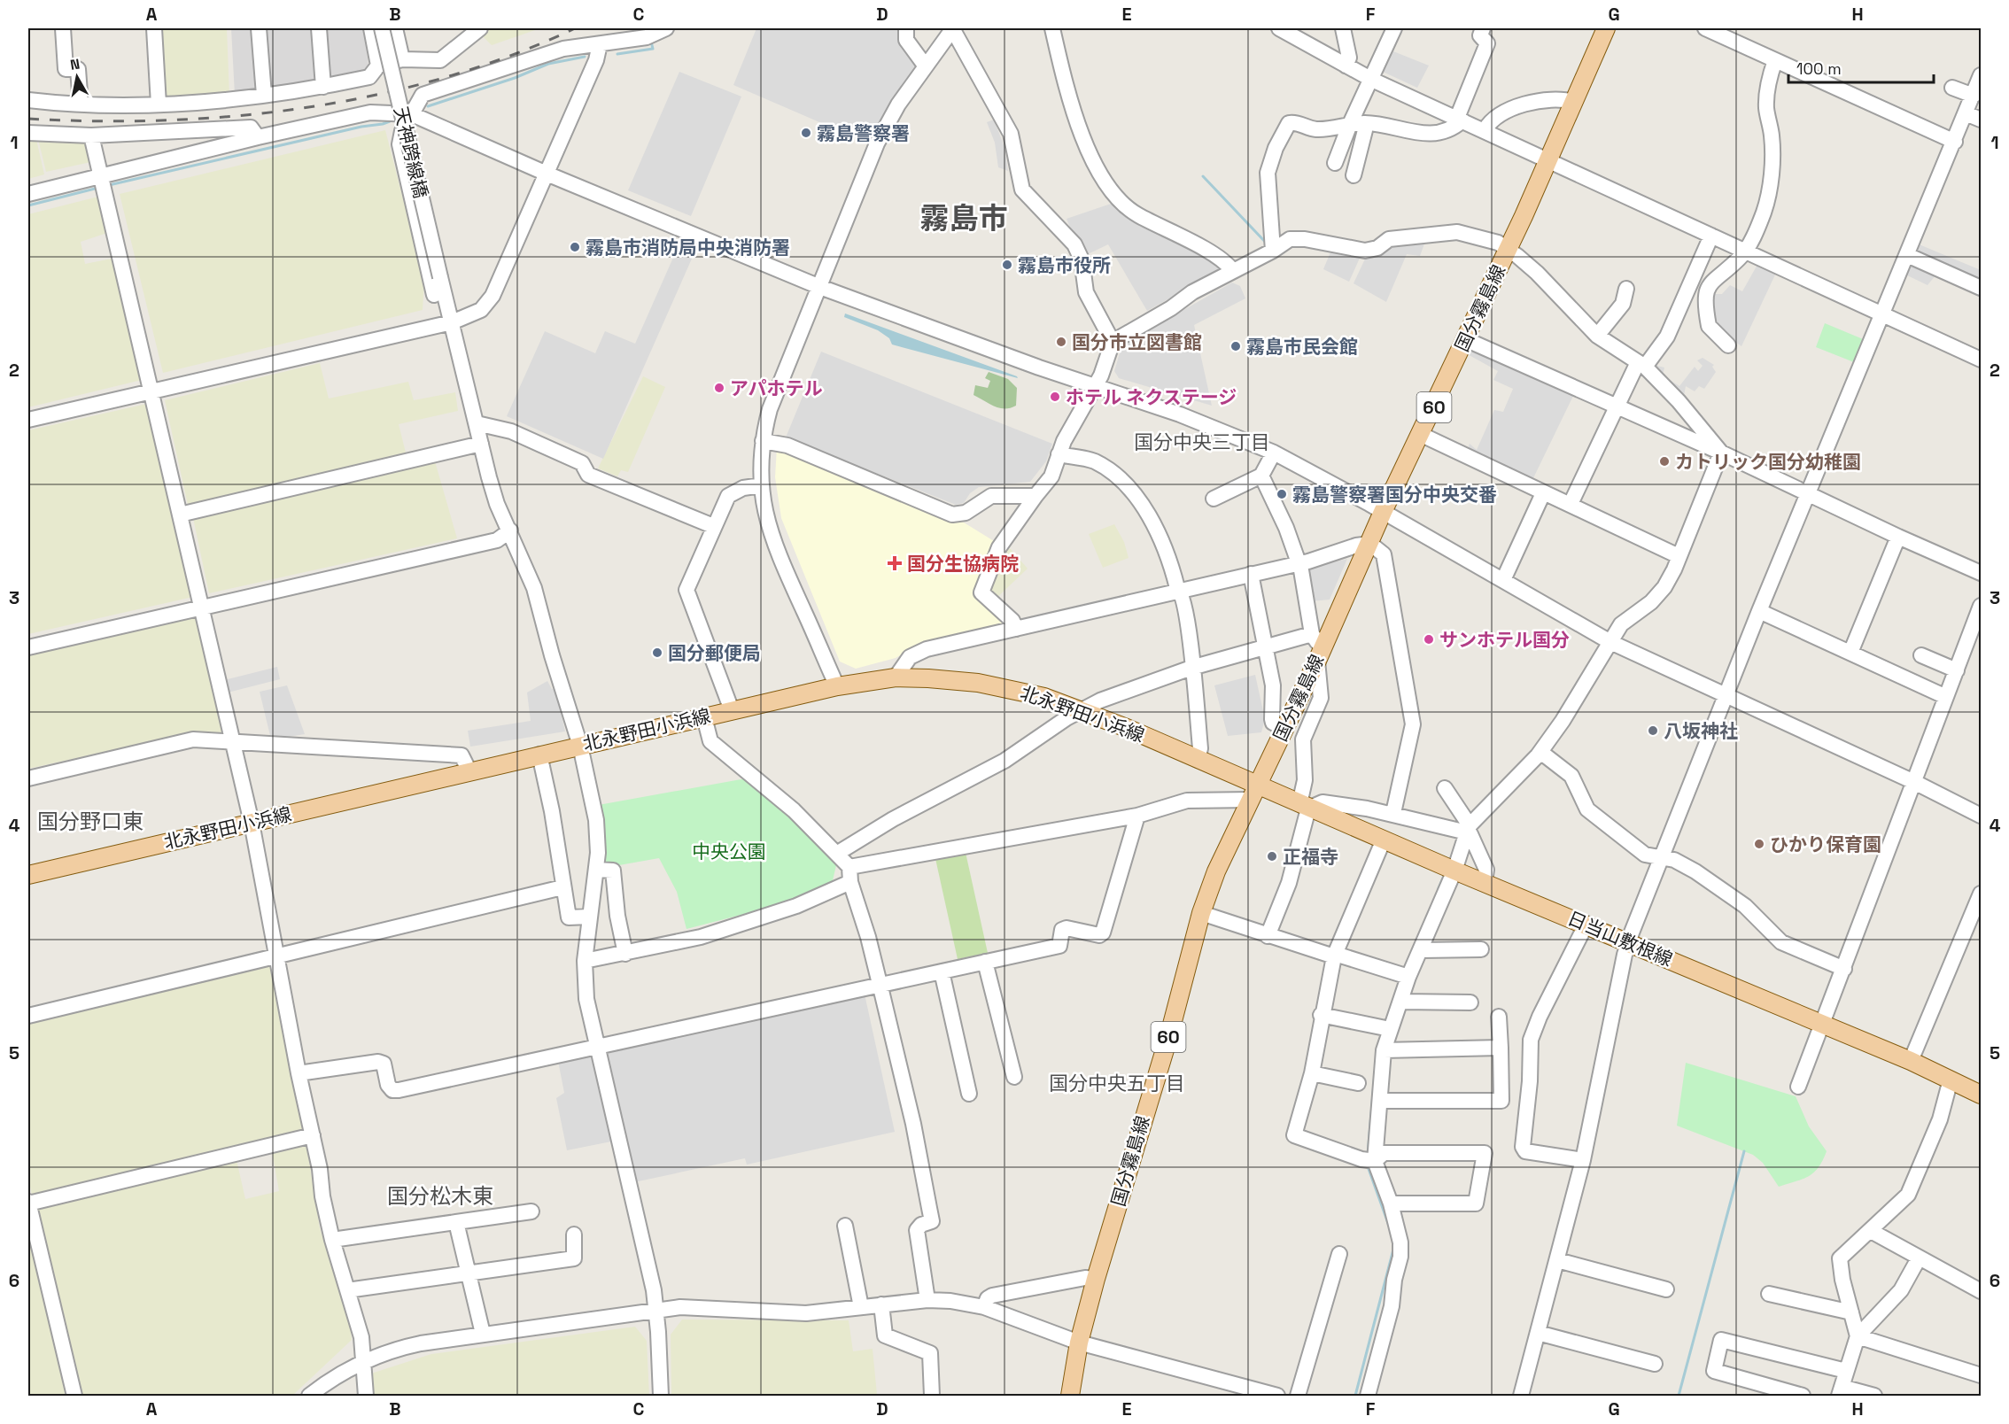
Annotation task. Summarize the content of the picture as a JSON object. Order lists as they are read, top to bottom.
{
  "streets": {
    "main road": [
      "国分霧島線",
      "60",
      "北永野田小浜線",
      "日当山敷根線"
    ],
    "street": ["天神跨線橋"]
  },
  "crossings": [
    ["天神跨線橋", "北永野田小浜線"],
    ["国分霧島線", "北永野田小浜線"],
    ["国分霧島線", "日当山敷根線"],
    ["北永野田小浜線", "日当山敷根線"]
  ],
  "districts": [
    "霧島市",
    "国分中央三丁目",
    "国分野口東",
    "国分中央五丁目",
    "国分松木東"
  ],
  "parks": ["中央公園"],
  "places": {
    "other": [
      "霧島警察署",
      "霧島市消防局中央消防署",
      "霧島市役所",
      "国分市立図書館",
      "霧島市民会館",
      "アパホテル",
      "ホテル ネクステージ",
      "カトリック国分幼稚園",
      "霧島警察署国分中央交番",
      "サンホテル国分",
      "国分郵便局",
      "八坂神社",
      "ひかり保育園",
      "正福寺"
    ],
    "health": ["国分生協病院"]
  },
  "scale_bar": "100 m",
  "north": "top",
  "grid": {
    "columns": [
      "A",
      "B",
      "C",
      "D",
      "E",
      "F",
      "G",
      "H"
    ],
    "rows": [
      "1",
      "2",
      "3",
      "4",
      "5",
      "6"
    ]
  }
}
